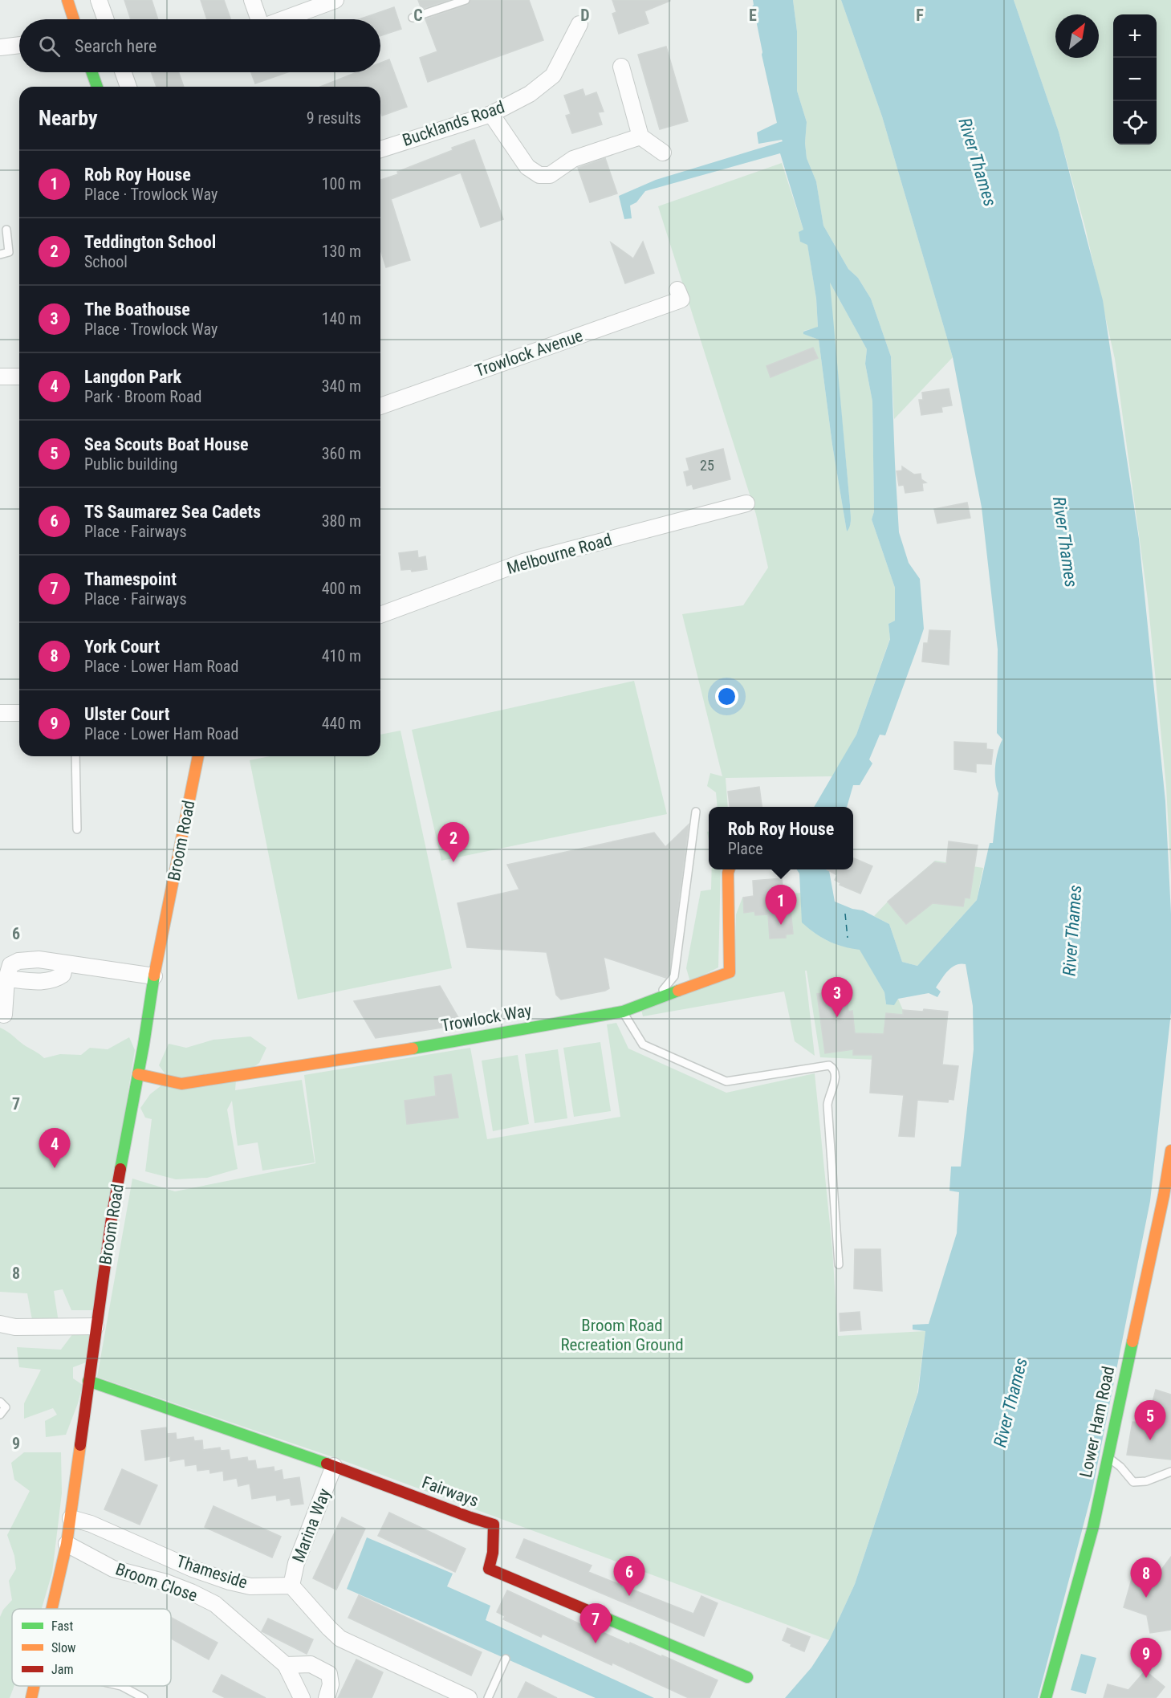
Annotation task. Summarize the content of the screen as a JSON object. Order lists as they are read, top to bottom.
{
  "streets": {
    "street": [
      "Bucklands Road",
      "Trowlock Avenue",
      "Melbourne Road",
      "Broom Road",
      "Trowlock Way",
      "Lower Ham Road",
      "Fairways",
      "Marina Way",
      "Thameside",
      "Broom Close"
    ]
  },
  "crossings": [
    ["Broom Road", "Trowlock Way"],
    ["Broom Road", "Fairways"],
    ["Broom Road", "Thameside"],
    ["Broom Road", "Broom Close"],
    ["Fairways", "Marina Way"],
    ["Marina Way", "Thameside"]
  ],
  "water": ["River Thames"],
  "parks": ["Broom Road Recreation Ground"],
  "house_numbers": ["25"],
  "legend": ["Fast", "Slow", "Jam"],
  "north": "top right",
  "page": {
    "map_buttons": ["+", "−"],
    "search": "Search here",
    "heading": ["Nearby", "9 results"],
    "list": [
      {
        "mark": "1",
        "name": "Rob Roy House",
        "note": "Place · Trowlock Way",
        "value": "100 m"
      },
      {
        "mark": "2",
        "name": "Teddington School",
        "note": "School",
        "value": "130 m"
      },
      {
        "mark": "3",
        "name": "The Boathouse",
        "note": "Place · Trowlock Way",
        "value": "140 m"
      },
      {
        "mark": "4",
        "name": "Langdon Park",
        "note": "Park · Broom Road",
        "value": "340 m"
      },
      {
        "mark": "5",
        "name": "Sea Scouts Boat House",
        "note": "Public building",
        "value": "360 m"
      },
      {
        "mark": "6",
        "name": "TS Saumarez Sea Cadets",
        "note": "Place · Fairways",
        "value": "380 m"
      },
      {
        "mark": "7",
        "name": "Thamespoint",
        "note": "Place · Fairways",
        "value": "400 m"
      },
      {
        "mark": "8",
        "name": "York Court",
        "note": "Place · Lower Ham Road",
        "value": "410 m"
      },
      {
        "mark": "9",
        "name": "Ulster Court",
        "note": "Place · Lower Ham Road",
        "value": "440 m"
      }
    ],
    "popup": ["Rob Roy House", "Place"],
    "pins": [
      "2",
      "1",
      "3",
      "4",
      "5",
      "6",
      "8",
      "7",
      "9"
    ]
  },
  "grid": {
    "columns": [
      "C",
      "D",
      "E",
      "F"
    ],
    "rows": [
      "6",
      "7",
      "8",
      "9"
    ]
  }
}
